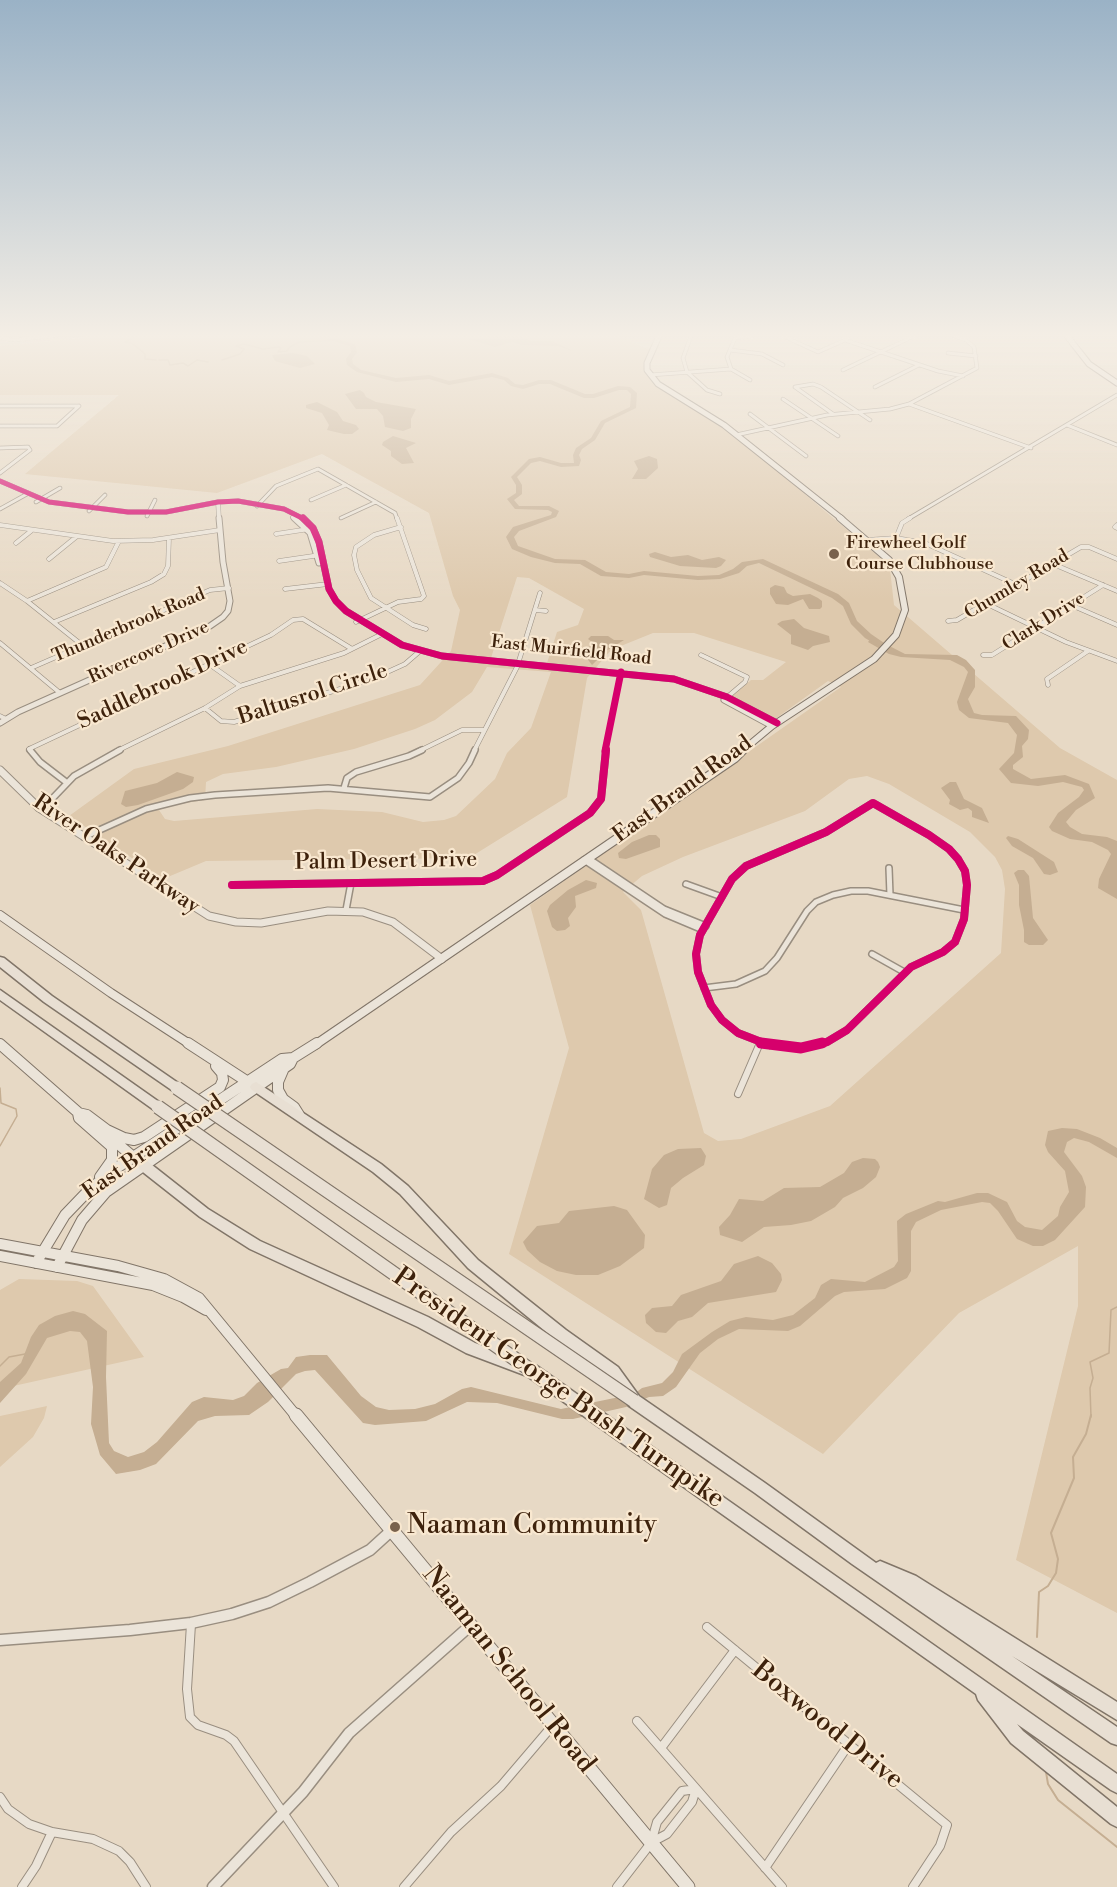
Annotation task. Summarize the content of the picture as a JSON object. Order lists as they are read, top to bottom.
{
  "streets": {
    "highway": ["President George Bush Turnpike"],
    "main road": ["East Brand Road", "Naaman School Road"],
    "street": [
      "Chumley Road",
      "Clark Drive",
      "Thunderbrook Road",
      "East Muirfield Road",
      "Rivercove Drive",
      "Saddlebrook Drive",
      "Baltusrol Circle",
      "River Oaks Parkway",
      "Palm Desert Drive",
      "Boxwood Drive"
    ]
  },
  "crossings": [
    ["Thunderbrook Road", "Rivercove Drive"],
    ["East Muirfield Road", "Baltusrol Circle"],
    ["East Muirfield Road", "East Brand Road"],
    ["East Muirfield Road", "Palm Desert Drive"],
    ["East Brand Road", "River Oaks Parkway"]
  ],
  "places": ["Firewheel Golf Course Clubhouse", "Naaman Community"]
}
